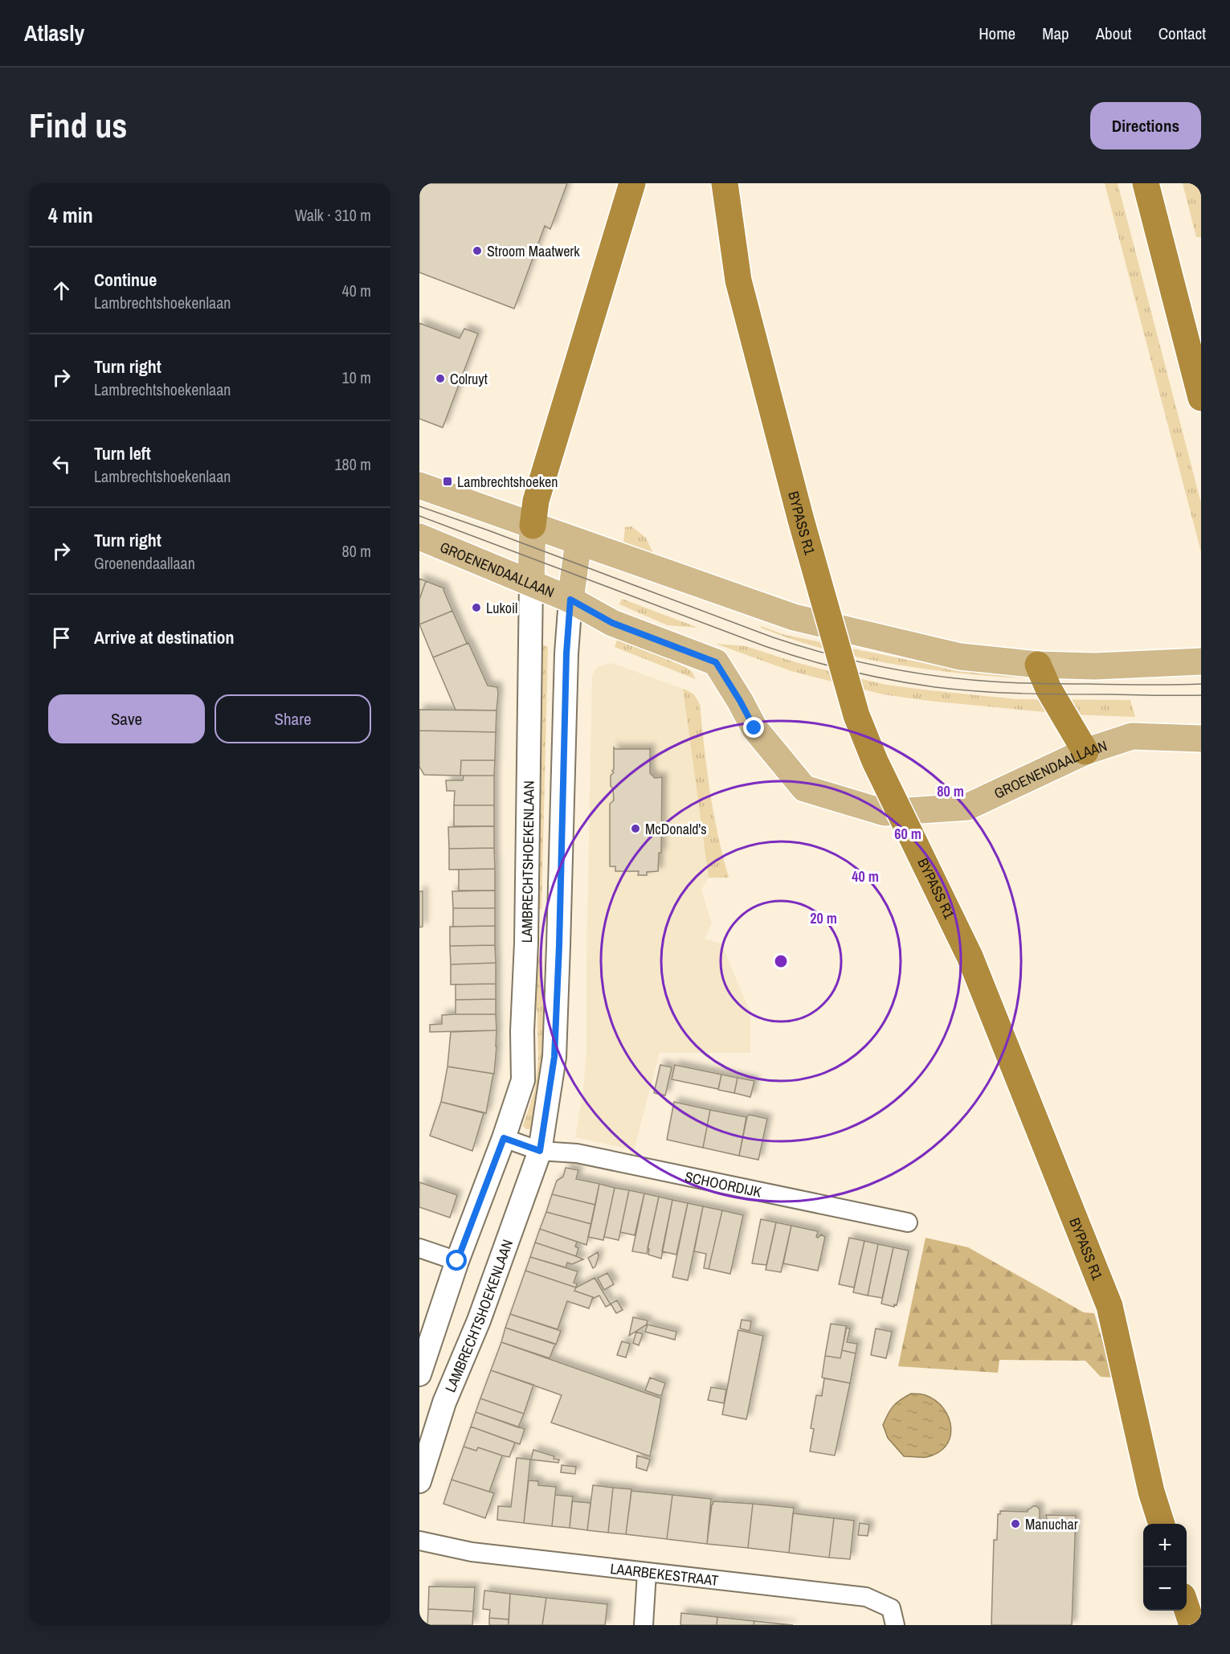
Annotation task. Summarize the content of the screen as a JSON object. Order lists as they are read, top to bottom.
{
  "streets": {
    "highway": ["BYPASS R1"],
    "main road": ["GROENENDAALLAAN"],
    "street": ["LAMBRECHTSHOEKENLAAN", "SCHOORDIJK", "LAARBEKESTRAAT"]
  },
  "crossings": [
    ["GROENENDAALLAAN", "LAMBRECHTSHOEKENLAAN"],
    ["LAMBRECHTSHOEKENLAAN", "SCHOORDIJK"]
  ],
  "places": {
    "other": [
      "Stroom Maatwerk",
      "Colruyt",
      "Lukoil",
      "McDonald's",
      "Manuchar"
    ],
    "transit": ["Lambrechtshoeken"]
  },
  "page": {
    "header": "Atlasly",
    "nav": [
      "Home",
      "Map",
      "About",
      "Contact"
    ],
    "buttons": [
      "Directions",
      ["Save", "Share"]
    ],
    "title": "Find us",
    "heading": ["4 min", "Walk · 310 m"],
    "list": [
      ["Continue", "Lambrechtshoekenlaan", "40 m"],
      ["Turn right", "Lambrechtshoekenlaan", "10 m"],
      ["Turn left", "Lambrechtshoekenlaan", "180 m"],
      ["Turn right", "Groenendaallaan", "80 m"],
      "Arrive at destination"
    ],
    "map_buttons": ["+", "−"]
  },
  "rings": [
    "80 m",
    "60 m",
    "40 m",
    "20 m"
  ]
}
